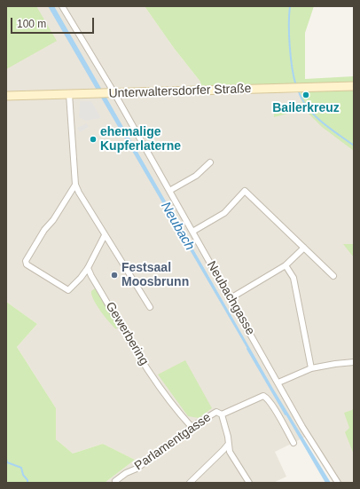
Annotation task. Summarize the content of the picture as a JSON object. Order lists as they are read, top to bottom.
{
  "streets": {
    "main road": ["Unterwaltersdorfer Straße"],
    "street": ["Neubachgasse", "Gewerbering", "Parlamentgasse"]
  },
  "crossings": [
    ["Unterwaltersdorfer Straße", "Neubachgasse"],
    ["Gewerbering", "Parlamentgasse"]
  ],
  "water": ["Neubach"],
  "places": ["Bailerkreuz", "ehemalige Kupferlaterne", "Festsaal Moosbrunn"],
  "scale_bar": "100 m"
}
